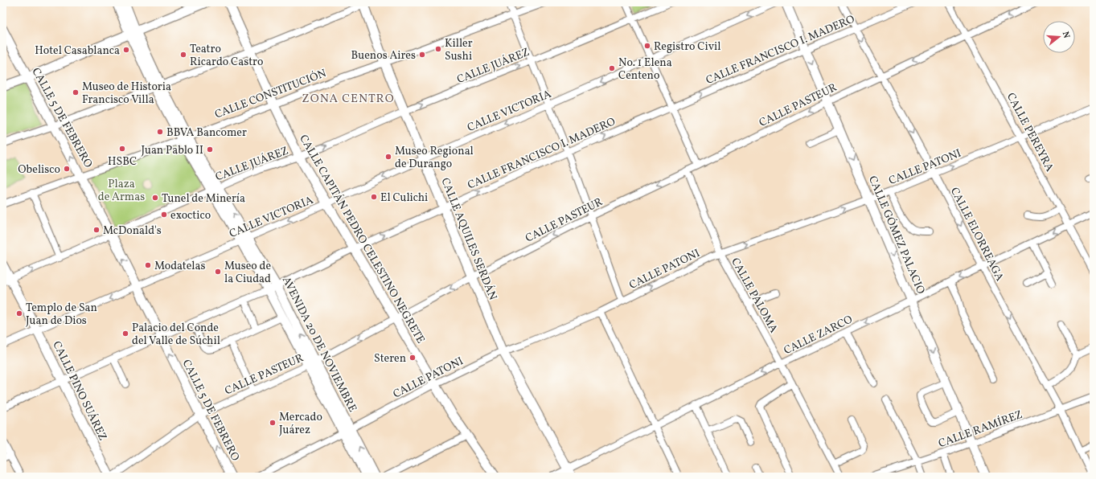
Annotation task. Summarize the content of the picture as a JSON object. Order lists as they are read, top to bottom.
{
  "streets": {
    "street": [
      "CALLE FRANCISCO I. MADERO",
      "CALLE JUÁREZ",
      "CALLE CONSTITUCIÓN",
      "CALLE PASTEUR",
      "CALLE VICTORIA",
      "CALLE 5 DE FEBRERO",
      "CALLE PEREYRA",
      "CALLE PATONI",
      "CALLE ELORREAGA",
      "CALLE GÓMEZ PALACIO",
      "CALLE CAPITÁN PEDRO CELESTINO NEGRETE",
      "CALLE AQUILES SERDÁN",
      "CALLE PALOMA",
      "CALLE ZARCO",
      "AVENIDA 20 DE NOVIEMBRE",
      "CALLE PINO SUÁREZ",
      "CALLE RAMÍREZ"
    ]
  },
  "crossings": [
    ["CALLE FRANCISCO I. MADERO", "CALLE 5 DE FEBRERO"],
    ["CALLE FRANCISCO I. MADERO", "CALLE ELORREAGA"],
    ["CALLE FRANCISCO I. MADERO", "CALLE GÓMEZ PALACIO"],
    ["CALLE FRANCISCO I. MADERO", "CALLE CAPITÁN PEDRO CELESTINO NEGRETE"],
    ["CALLE FRANCISCO I. MADERO", "CALLE AQUILES SERDÁN"],
    ["CALLE FRANCISCO I. MADERO", "AVENIDA 20 DE NOVIEMBRE"],
    ["CALLE FRANCISCO I. MADERO", "CALLE PINO SUÁREZ"],
    ["CALLE JUÁREZ", "CALLE 5 DE FEBRERO"],
    ["CALLE JUÁREZ", "CALLE CAPITÁN PEDRO CELESTINO NEGRETE"],
    ["CALLE JUÁREZ", "CALLE AQUILES SERDÁN"],
    ["CALLE JUÁREZ", "AVENIDA 20 DE NOVIEMBRE"],
    ["CALLE JUÁREZ", "CALLE PINO SUÁREZ"],
    ["CALLE CONSTITUCIÓN", "CALLE 5 DE FEBRERO"],
    ["CALLE CONSTITUCIÓN", "CALLE CAPITÁN PEDRO CELESTINO NEGRETE"],
    ["CALLE CONSTITUCIÓN", "CALLE AQUILES SERDÁN"],
    ["CALLE CONSTITUCIÓN", "AVENIDA 20 DE NOVIEMBRE"],
    ["CALLE PASTEUR", "CALLE 5 DE FEBRERO"],
    ["CALLE PASTEUR", "CALLE PEREYRA"],
    ["CALLE PASTEUR", "CALLE ELORREAGA"],
    ["CALLE PASTEUR", "CALLE GÓMEZ PALACIO"],
    ["CALLE PASTEUR", "CALLE CAPITÁN PEDRO CELESTINO NEGRETE"],
    ["CALLE PASTEUR", "CALLE AQUILES SERDÁN"],
    ["CALLE PASTEUR", "CALLE PALOMA"],
    ["CALLE PASTEUR", "AVENIDA 20 DE NOVIEMBRE"],
    ["CALLE PASTEUR", "CALLE PINO SUÁREZ"],
    ["CALLE VICTORIA", "CALLE 5 DE FEBRERO"],
    ["CALLE VICTORIA", "CALLE CAPITÁN PEDRO CELESTINO NEGRETE"],
    ["CALLE VICTORIA", "CALLE AQUILES SERDÁN"],
    ["CALLE VICTORIA", "AVENIDA 20 DE NOVIEMBRE"],
    ["CALLE VICTORIA", "CALLE PINO SUÁREZ"],
    ["CALLE PEREYRA", "CALLE PATONI"],
    ["CALLE PEREYRA", "CALLE ZARCO"],
    ["CALLE PATONI", "CALLE ELORREAGA"],
    ["CALLE PATONI", "CALLE GÓMEZ PALACIO"],
    ["CALLE PATONI", "CALLE CAPITÁN PEDRO CELESTINO NEGRETE"],
    ["CALLE PATONI", "CALLE AQUILES SERDÁN"],
    ["CALLE PATONI", "CALLE PALOMA"],
    ["CALLE PATONI", "AVENIDA 20 DE NOVIEMBRE"],
    ["CALLE ELORREAGA", "CALLE ZARCO"],
    ["CALLE ELORREAGA", "CALLE RAMÍREZ"],
    ["CALLE GÓMEZ PALACIO", "CALLE ZARCO"],
    ["CALLE GÓMEZ PALACIO", "CALLE RAMÍREZ"],
    ["CALLE AQUILES SERDÁN", "CALLE ZARCO"],
    ["CALLE PALOMA", "CALLE ZARCO"]
  ],
  "one_way": [
    "CALLE FRANCISCO I. MADERO",
    "CALLE JUÁREZ",
    "CALLE PASTEUR",
    "CALLE VICTORIA",
    "CALLE PATONI",
    "CALLE ZARCO"
  ],
  "districts": ["ZONA CENTRO"],
  "parks": ["Plaza de Armas"],
  "places": [
    "Registro Civil",
    "Killer Sushi",
    "Hotel Casablanca",
    "Teatro Ricardo Castro",
    "Buenos Aires",
    "No. 1 Elena Centeno",
    "Museo de Historia Francisco Villa",
    "BBVA Bancomer",
    "HSBC",
    "Juan Pablo II",
    "Museo Regional de Durango",
    "Obelisco",
    "El Culichi",
    "Tunel de Minería",
    "exoctico",
    "McDonald's",
    "Modatelas",
    "Museo de la Ciudad",
    "Templo de San Juan de Dios",
    "Palacio del Conde del Valle de Súchil",
    "Steren",
    "Mercado Juárez"
  ],
  "north": "right"
}
